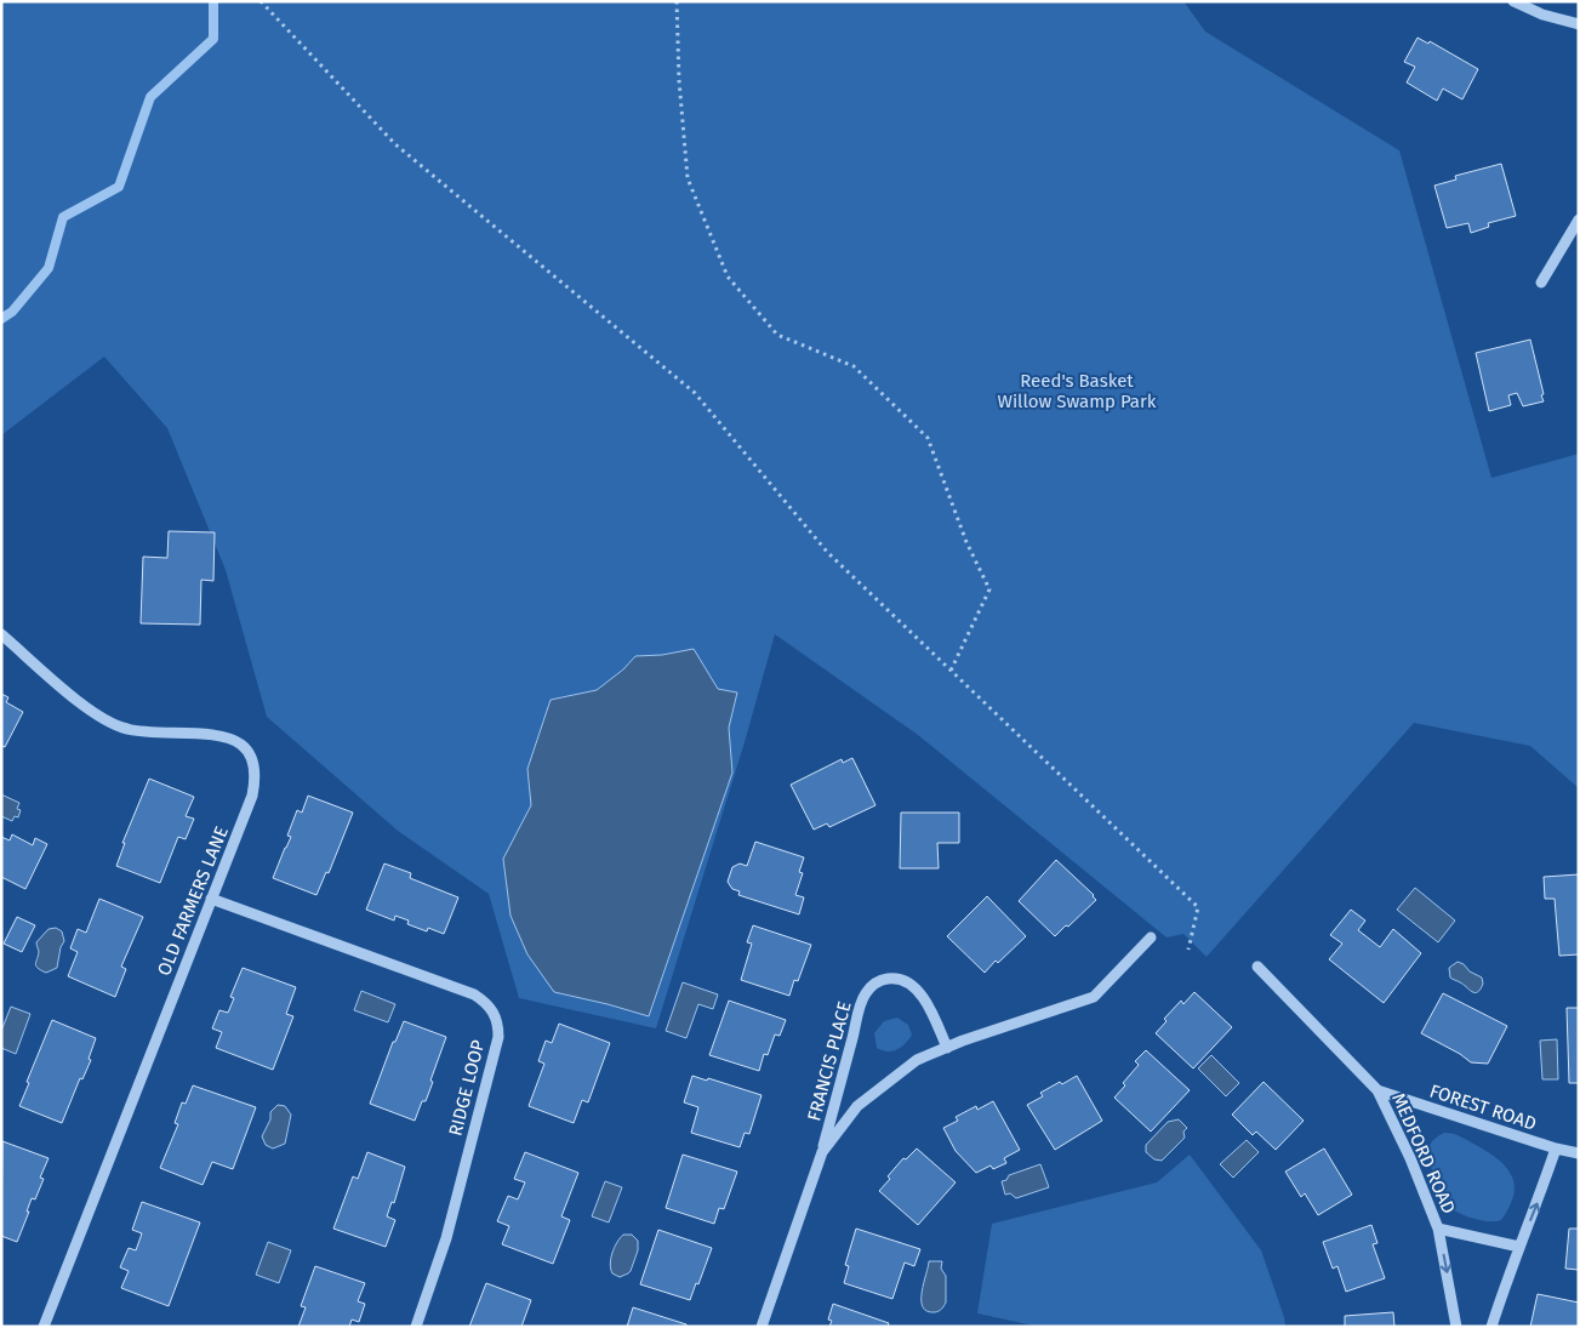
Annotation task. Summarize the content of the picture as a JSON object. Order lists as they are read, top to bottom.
{
  "streets": {
    "street": [
      "OLD FARMERS LANE",
      "FRANCIS PLACE",
      "RIDGE LOOP",
      "FOREST ROAD",
      "MEDFORD ROAD"
    ]
  },
  "crossings": [
    ["OLD FARMERS LANE", "RIDGE LOOP"],
    ["FOREST ROAD", "MEDFORD ROAD"]
  ],
  "parks": ["Reed's Basket Willow Swamp Park"]
}
